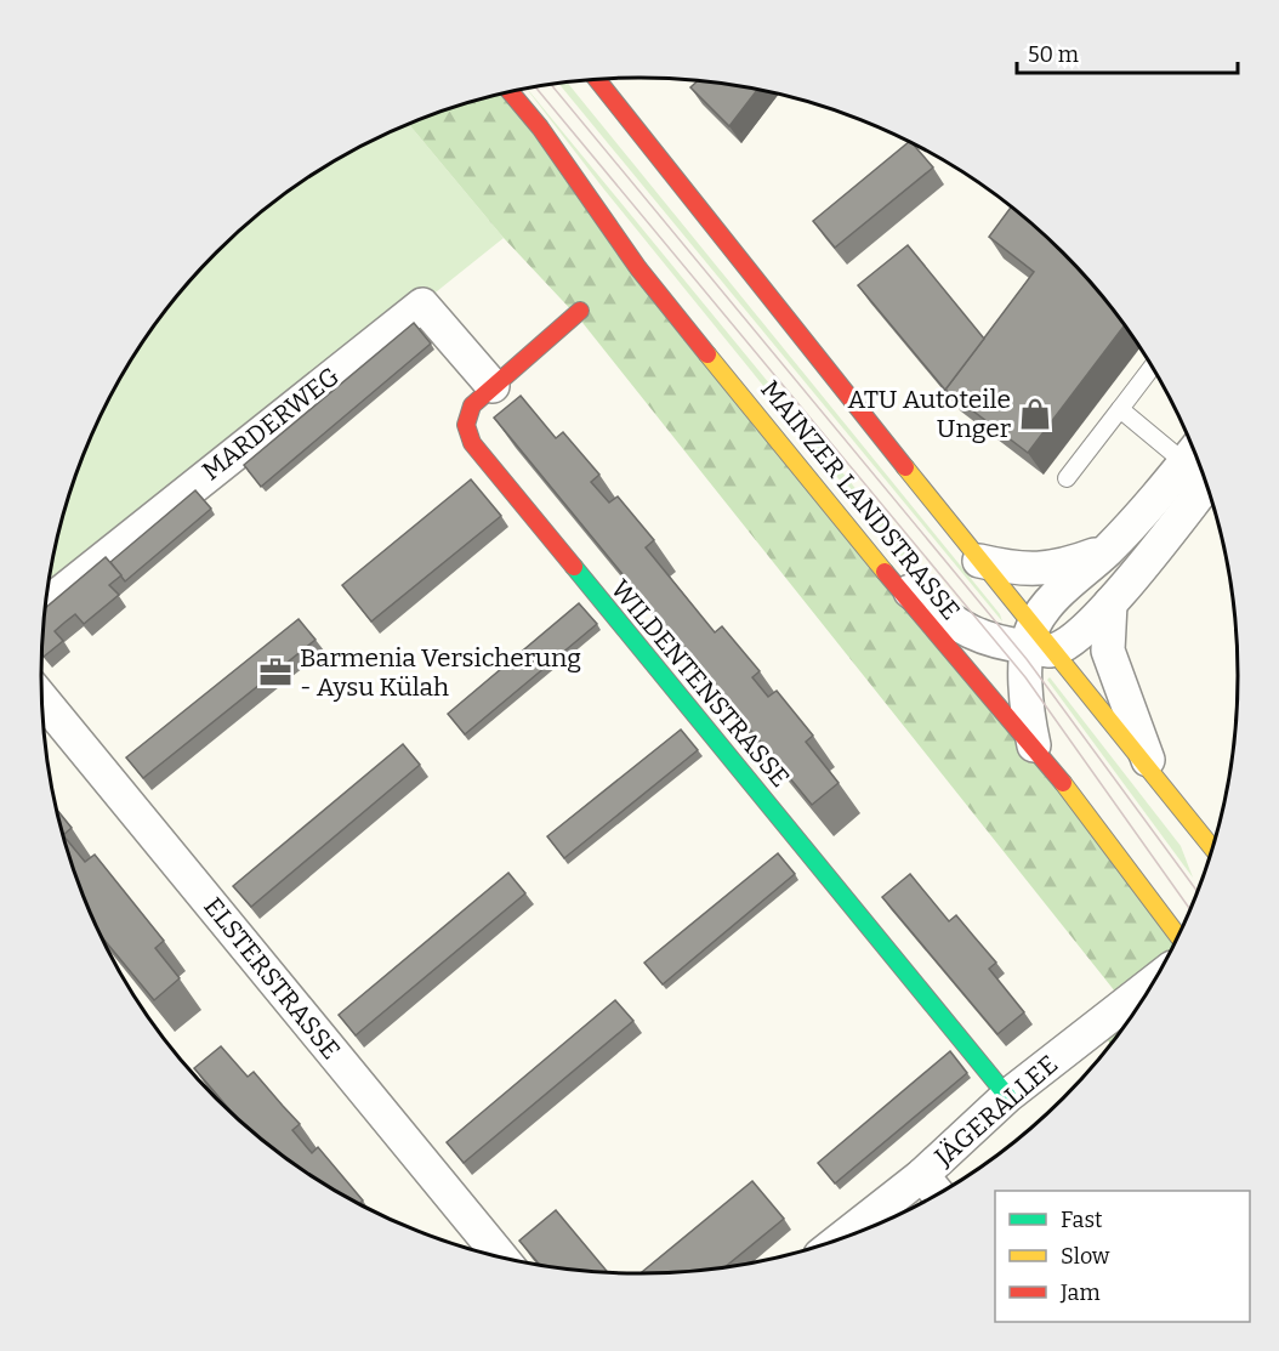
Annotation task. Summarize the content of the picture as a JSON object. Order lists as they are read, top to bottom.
{
  "streets": {
    "main road": ["MAINZER LANDSTRASSE", "WILDENTENSTRASSE"],
    "street": ["MARDERWEG", "ELSTERSTRASSE", "JÄGERALLEE"]
  },
  "crossings": [
    ["MARDERWEG", "WILDENTENSTRASSE"],
    ["WILDENTENSTRASSE", "JÄGERALLEE"]
  ],
  "places": {
    "shop": ["ATU Autoteile Unger"],
    "office": ["Barmenia Versicherung - Aysu Külah"]
  },
  "legend": ["Fast", "Slow", "Jam"],
  "scale_bar": "50 m"
}
